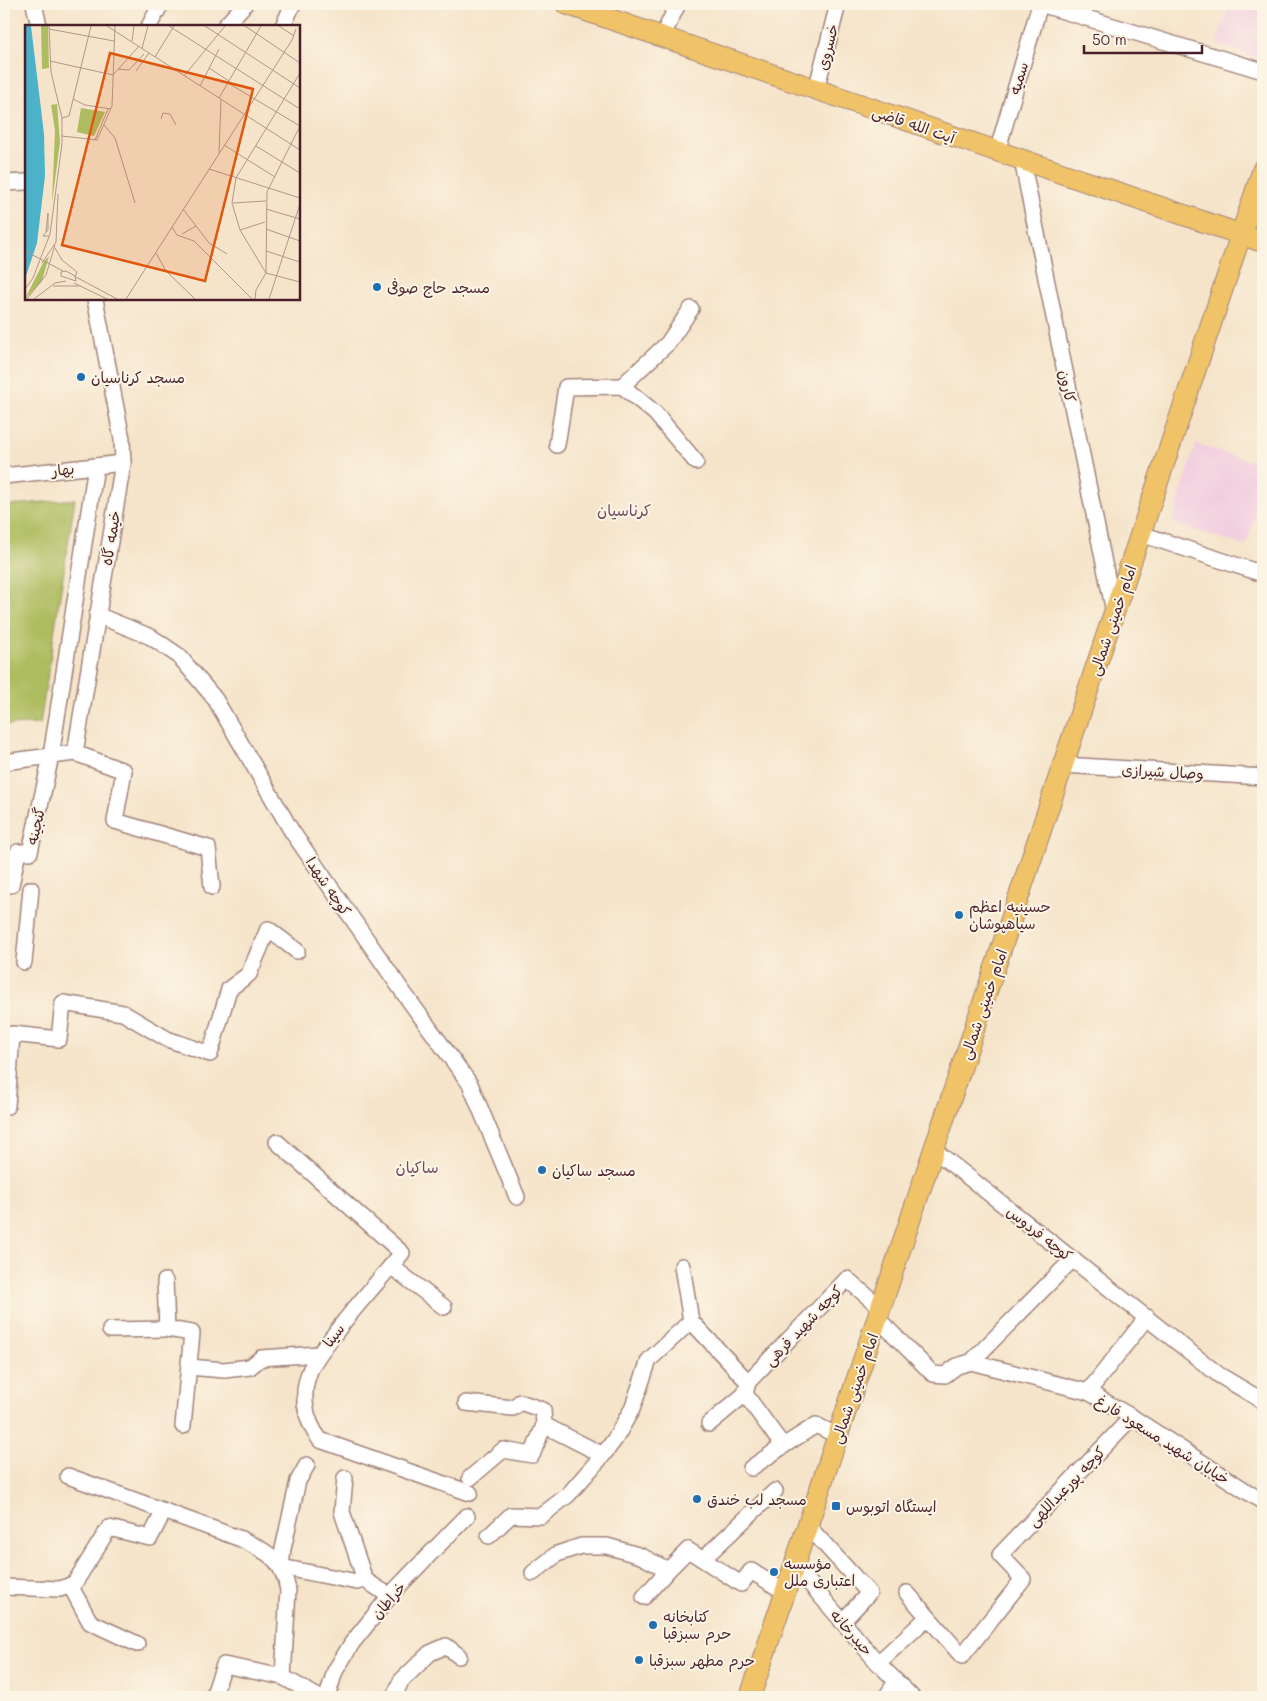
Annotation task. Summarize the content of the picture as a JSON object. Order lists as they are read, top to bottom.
{
  "streets": {
    "main road": ["آیت الله قاضی", "امام خمینی شمالی"],
    "street": [
      "خسروی",
      "سمیه",
      "کارون",
      "بهار",
      "خیمه گاه",
      "وصال شیرازی",
      "گنجینه",
      "کوچه شهدا",
      "کوچه فردوس",
      "کوچه شهید فرهی",
      "سینا",
      "خیابان شهید مسعود فارغ",
      "کوچه پورعبداللهی",
      "خراطان",
      "حیدرخانه"
    ]
  },
  "crossings": [
    ["خسروی", "آیت الله قاضی"],
    ["سمیه", "آیت الله قاضی"],
    ["آیت الله قاضی", "کارون"],
    ["آیت الله قاضی", "امام خمینی شمالی"],
    ["کارون", "امام خمینی شمالی"],
    ["بهار", "خیمه گاه"],
    ["خیمه گاه", "کوچه شهدا"],
    ["امام خمینی شمالی", "وصال شیرازی"],
    ["امام خمینی شمالی", "کوچه فردوس"],
    ["امام خمینی شمالی", "کوچه شهید فرهی"],
    ["امام خمینی شمالی", "حیدرخانه"],
    ["خیابان شهید مسعود فارغ", "کوچه پورعبداللهی"]
  ],
  "districts": ["کرناسیان", "ساکیان"],
  "places": {
    "other": [
      "مسجد حاج صوفی",
      "مسجد کرناسیان",
      "حسینیه اعظم سیاهپوشان",
      "مسجد ساکیان",
      "مسجد لب خندق",
      "مؤسسه اعتباری ملل",
      "کتابخانه حرم سبزقبا",
      "حرم مطهر سبزقبا"
    ],
    "transit": ["ایستگاه اتوبوس"]
  },
  "scale_bar": "50 m"
}
